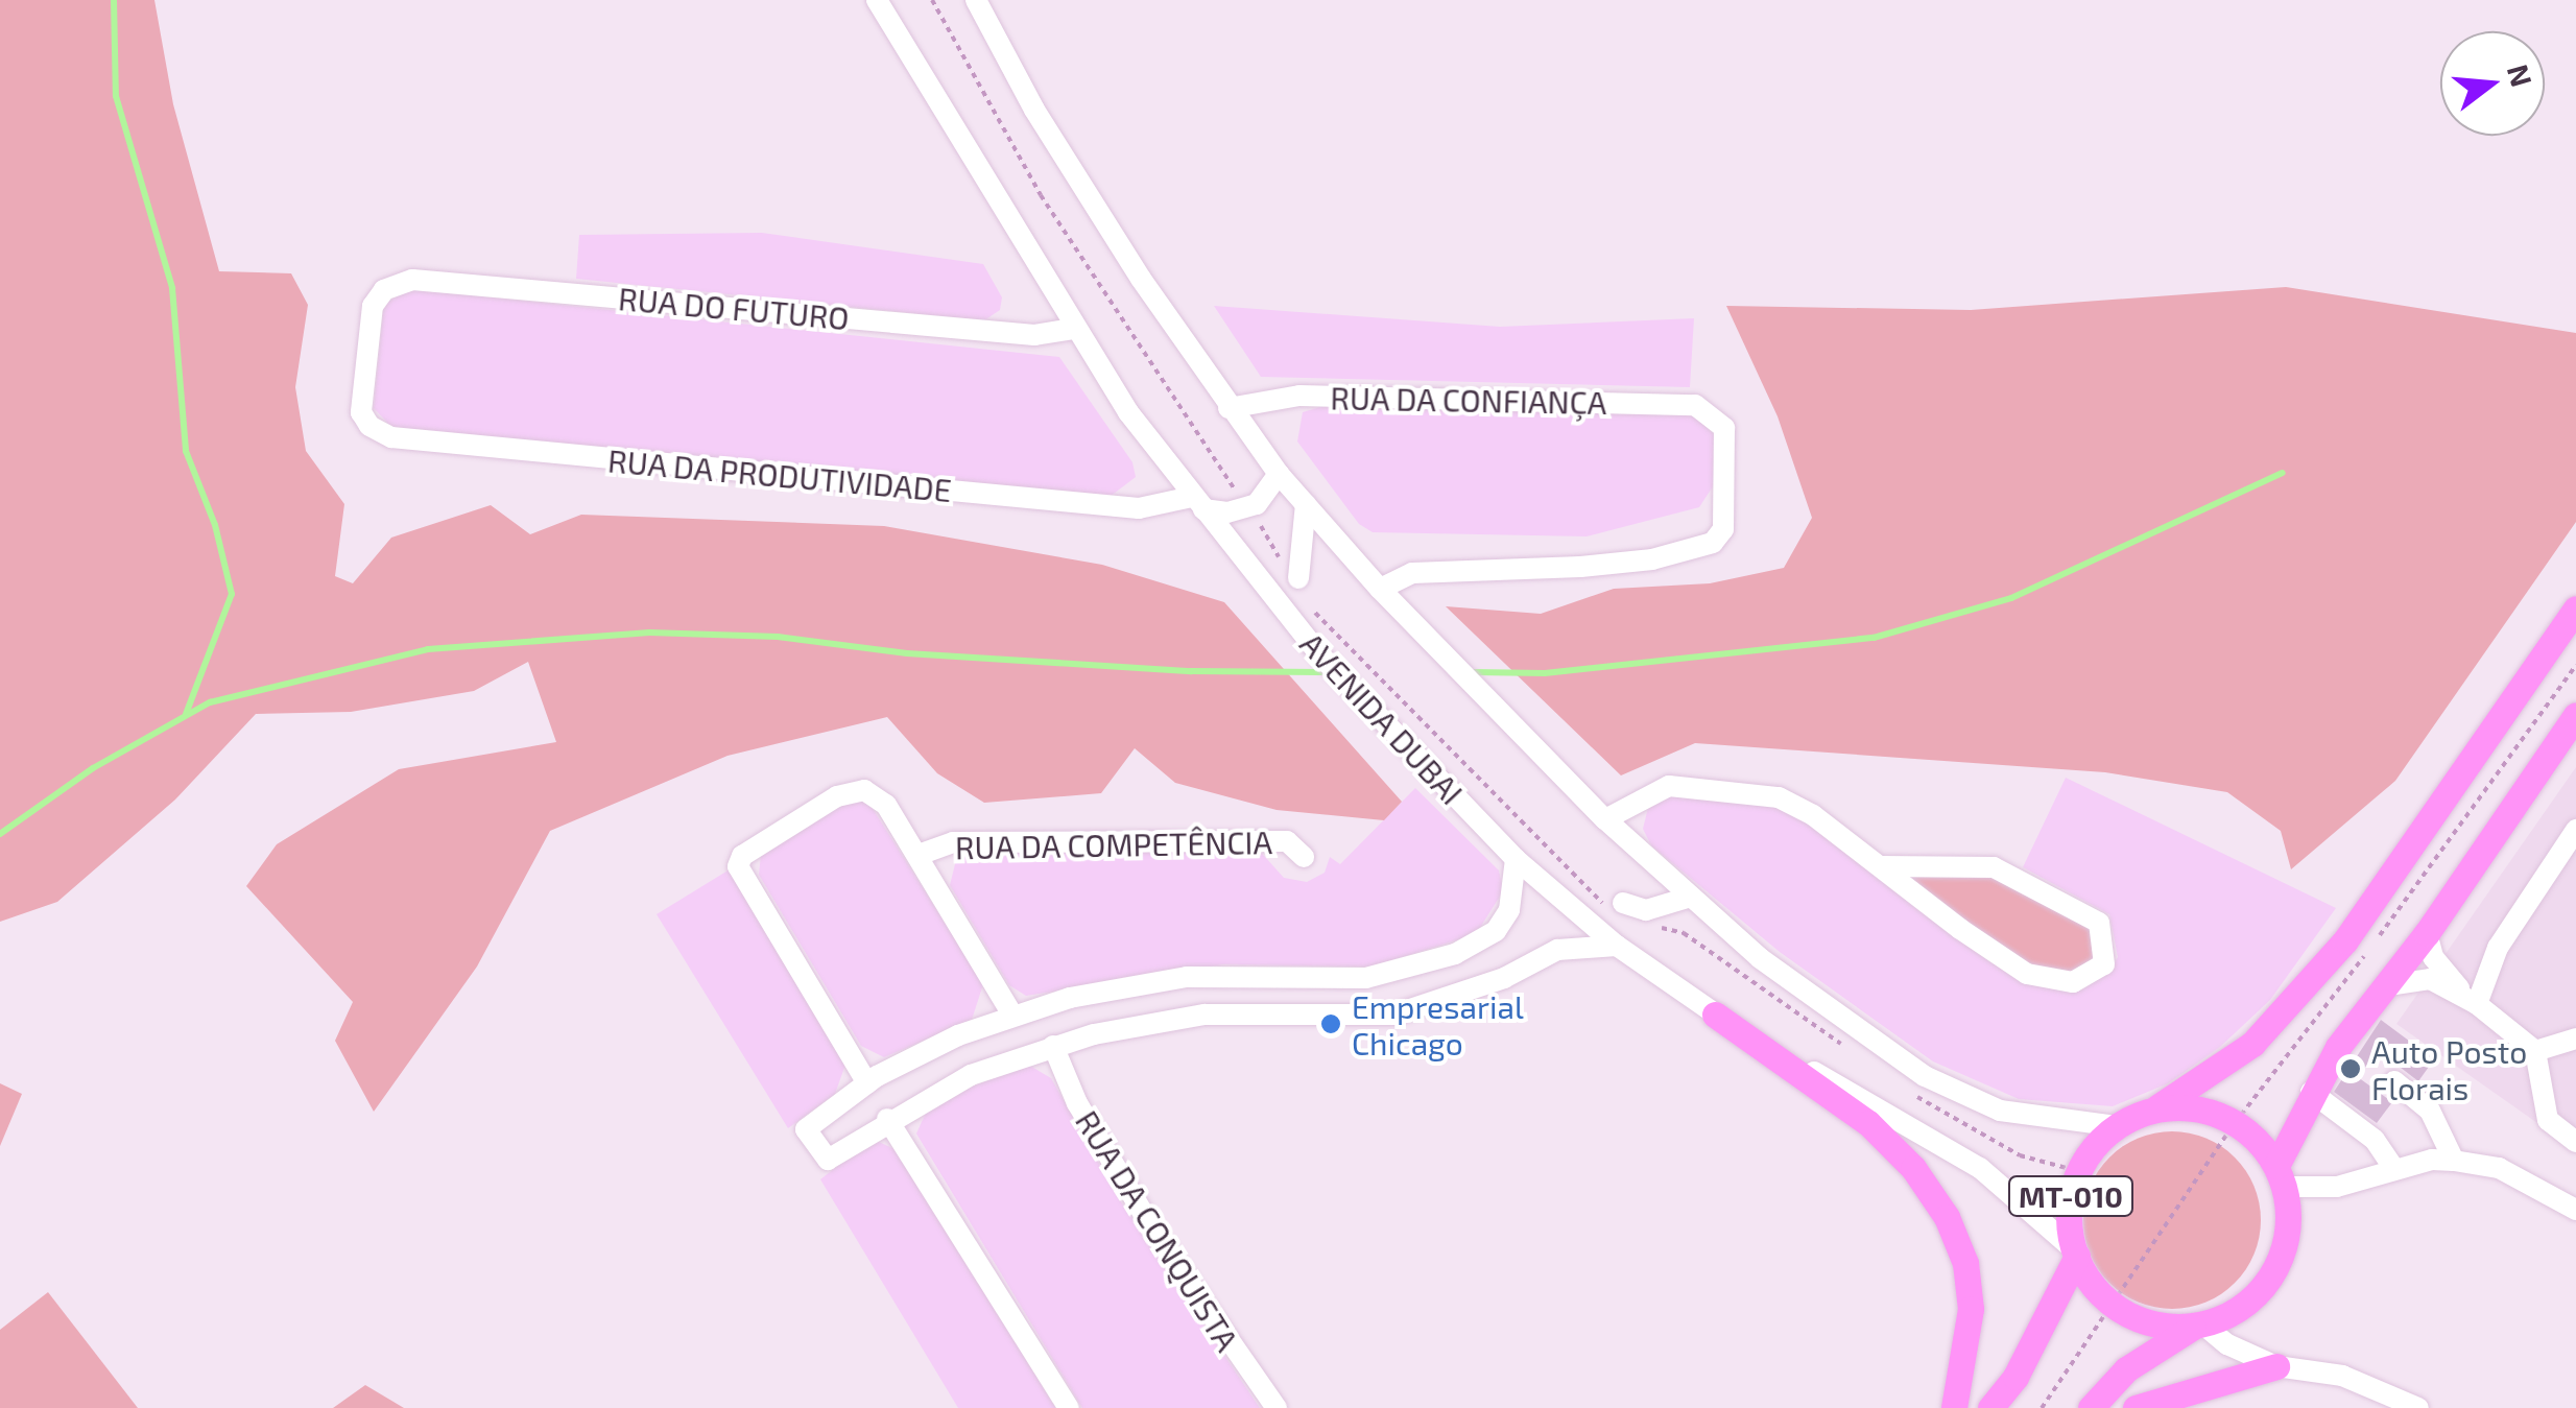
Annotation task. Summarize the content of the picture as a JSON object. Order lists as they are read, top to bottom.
{
  "streets": {
    "main road": ["MT-010"],
    "street": [
      "RUA DO FUTURO",
      "RUA DA CONFIANÇA",
      "RUA DA PRODUTIVIDADE",
      "AVENIDA DUBAI",
      "RUA DA COMPETÊNCIA",
      "RUA DA CONQUISTA"
    ]
  },
  "crossings": [
    ["RUA DO FUTURO", "RUA DA PRODUTIVIDADE"],
    ["RUA DO FUTURO", "AVENIDA DUBAI"],
    ["RUA DA PRODUTIVIDADE", "AVENIDA DUBAI"],
    ["AVENIDA DUBAI", "MT-010"]
  ],
  "places": ["Empresarial Chicago", "Auto Posto Florais"],
  "north": "right"
}
